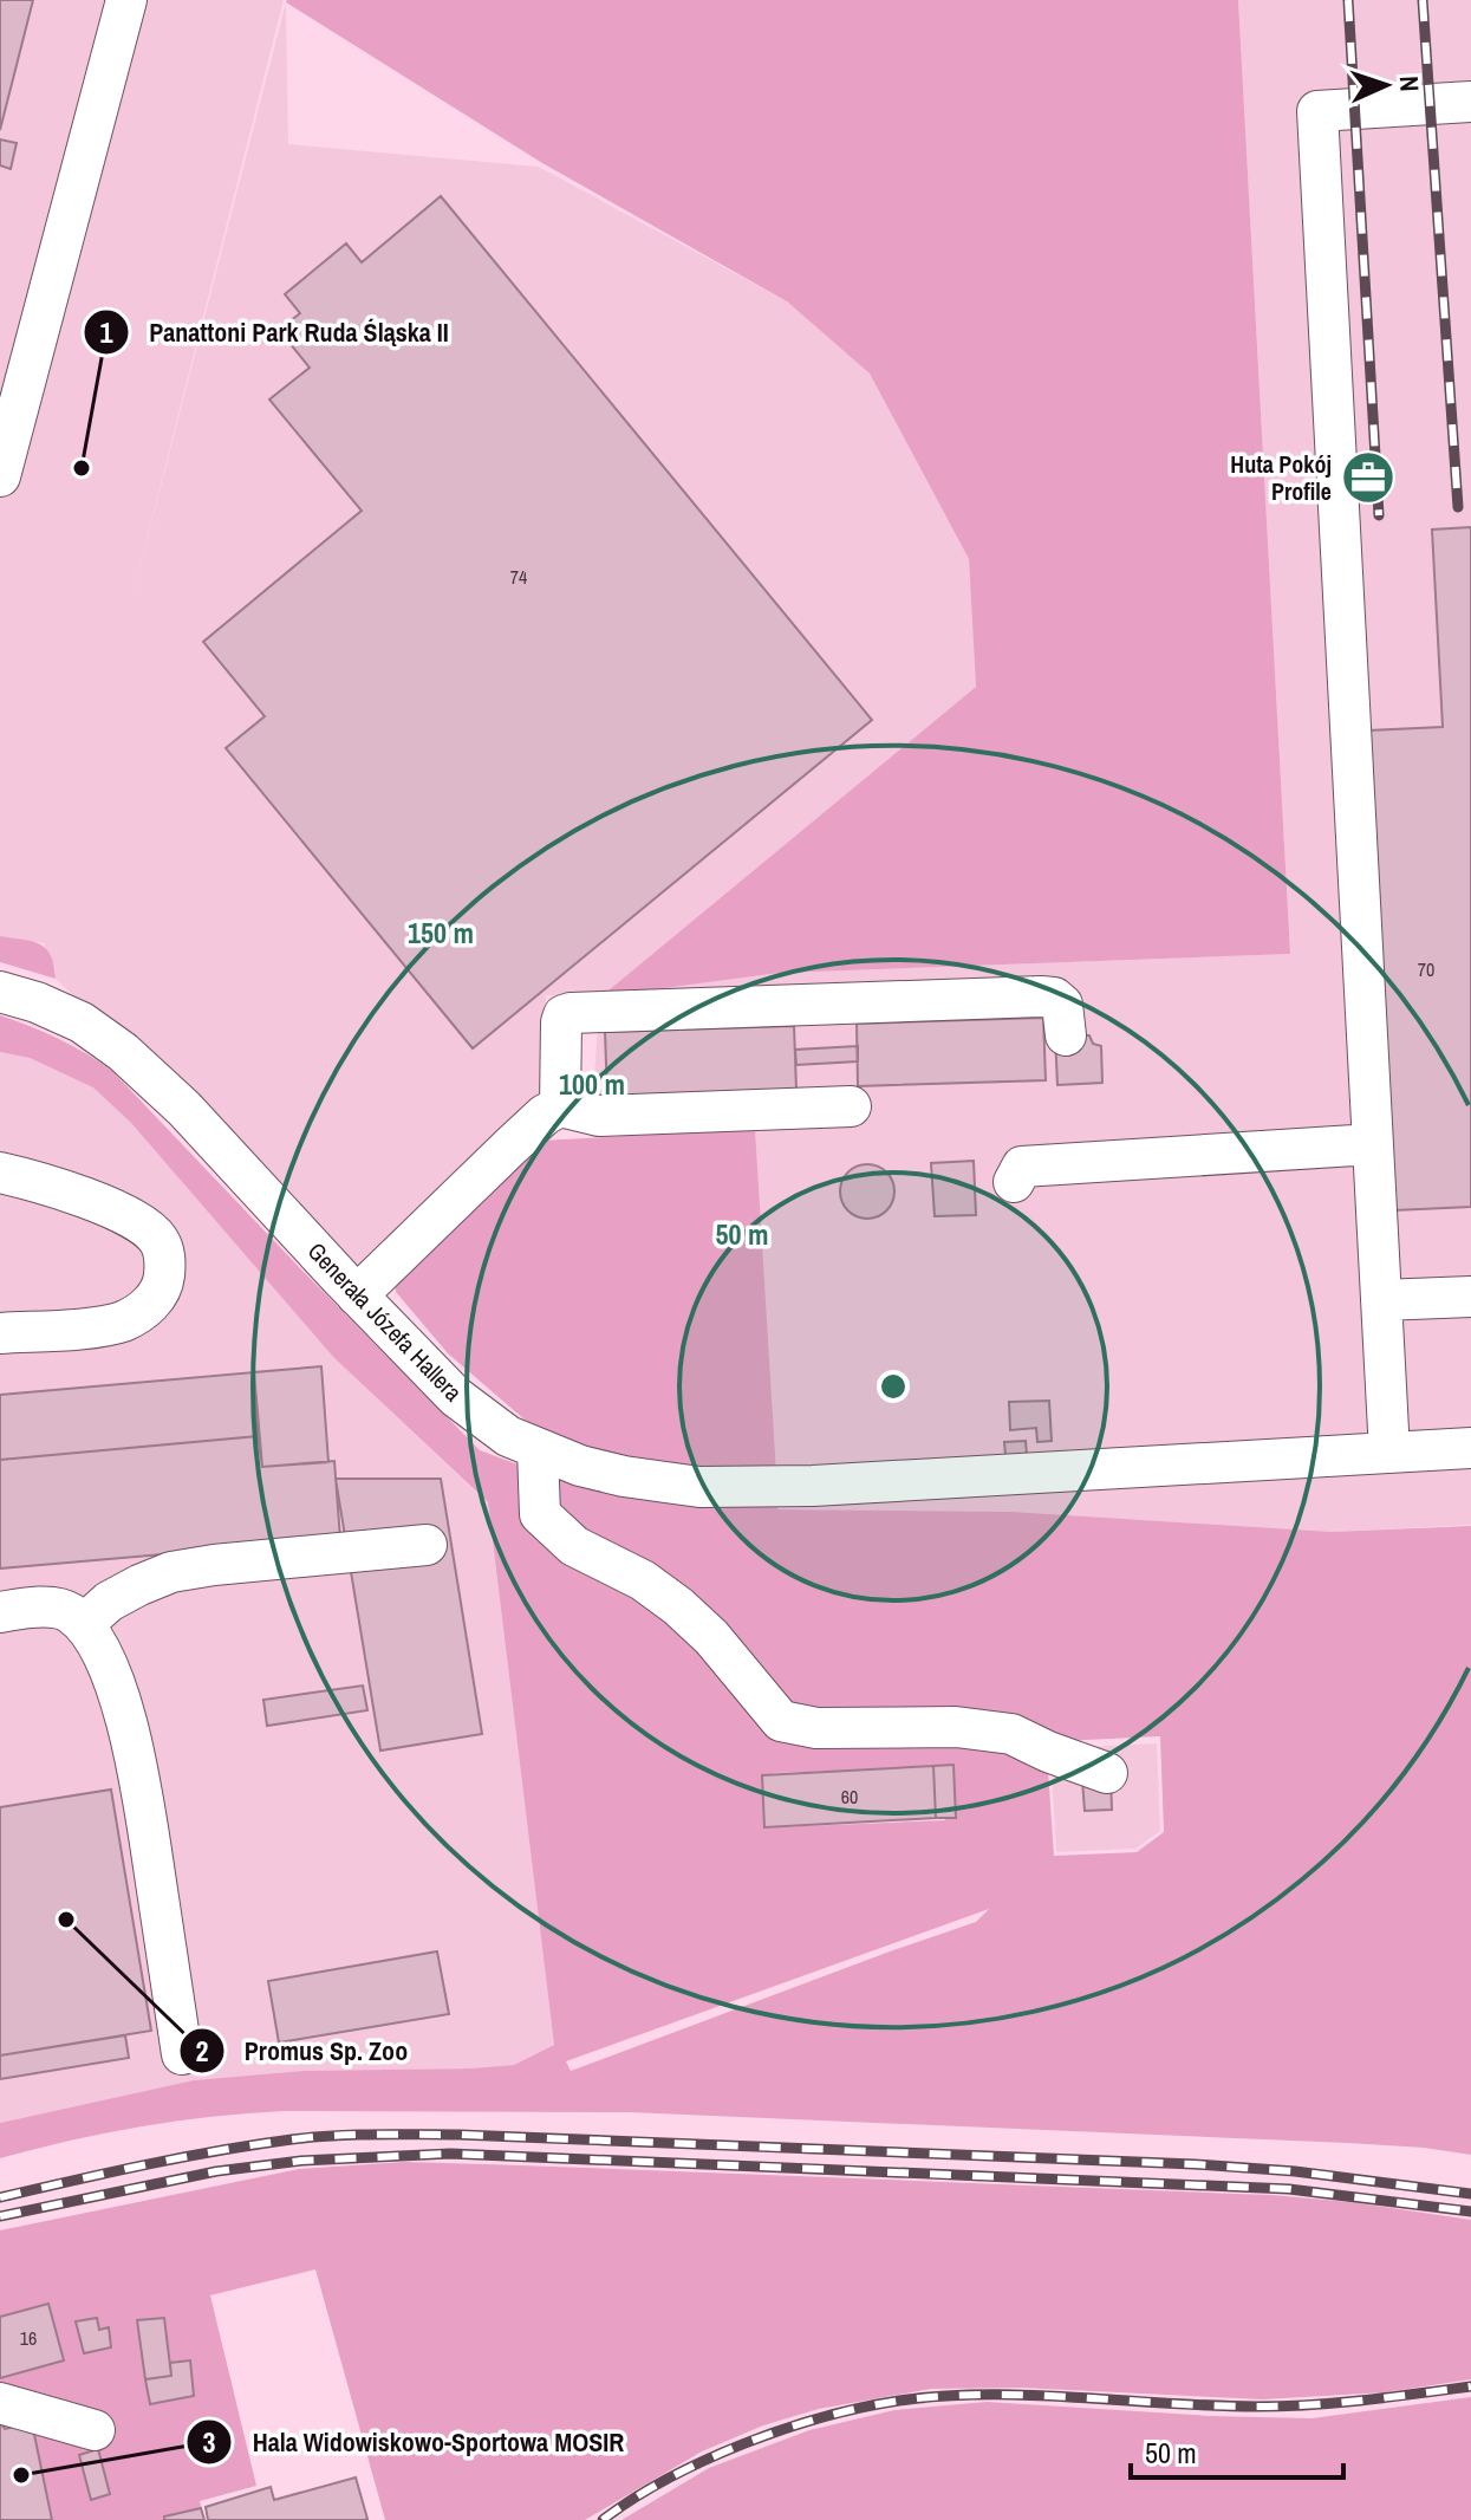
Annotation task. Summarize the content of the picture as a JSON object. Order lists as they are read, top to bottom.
{
  "streets": {
    "street": ["Generała Józefa Hallera"]
  },
  "places": {
    "other": ["Panattoni Park Ruda Śląska II", "Promus Sp. Zoo", "Hala Widowiskowo-Sportowa MOSIR"],
    "office": ["Huta Pokój Profile"]
  },
  "house_numbers": [
    "74",
    "70",
    "60",
    "16"
  ],
  "scale_bar": "50 m",
  "north": "right",
  "rings": ["150 m", "100 m", "50 m"]
}
